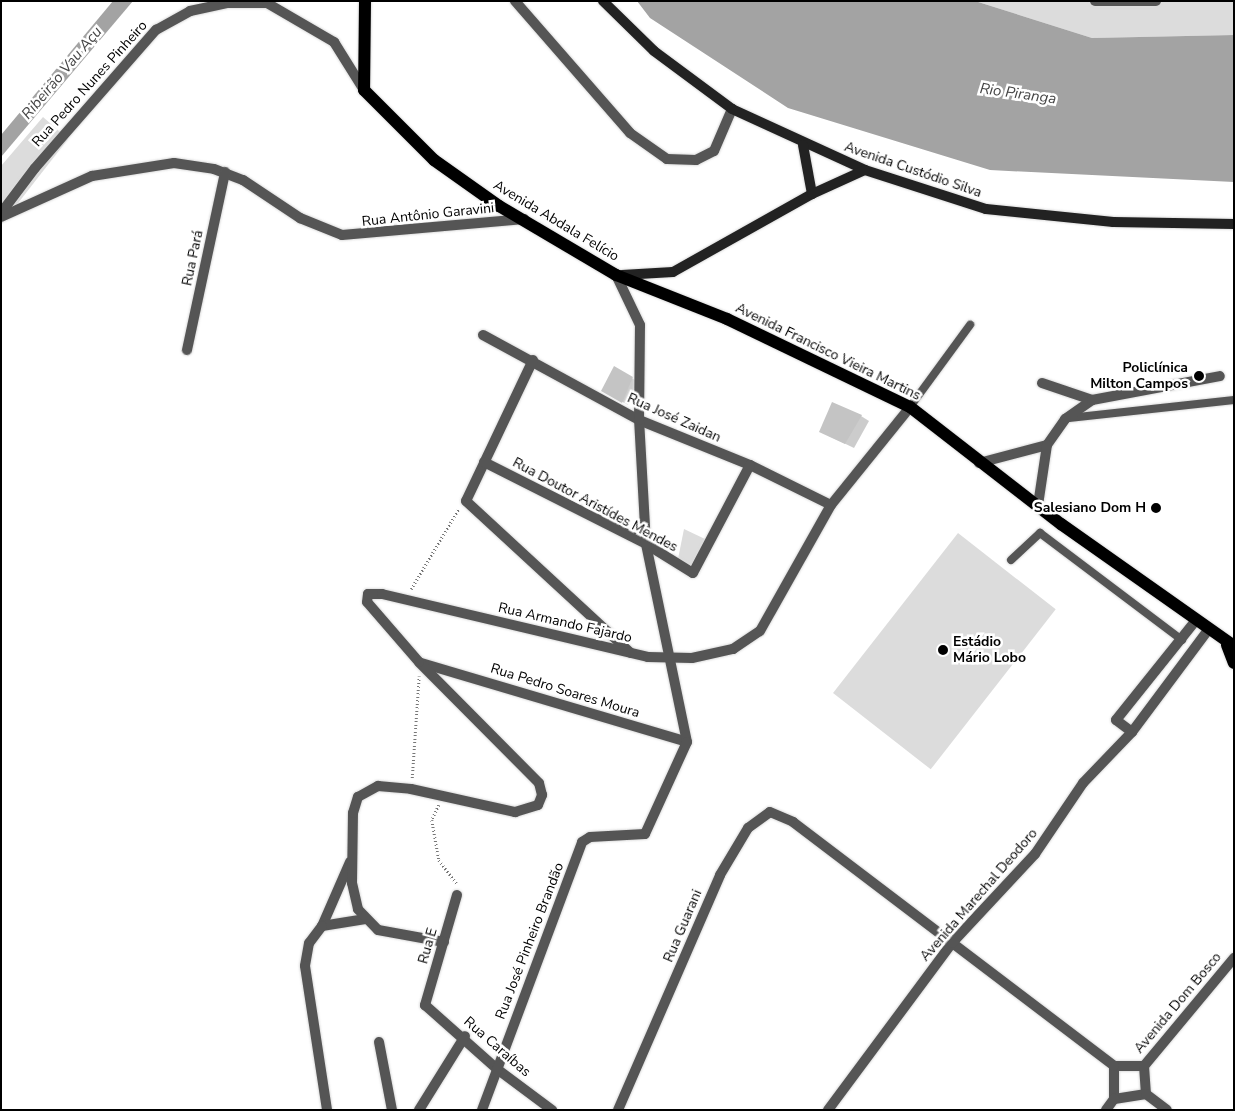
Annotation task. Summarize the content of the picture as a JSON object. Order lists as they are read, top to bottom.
{
  "streets": {
    "main road": ["Avenida Custódio Silva", "Avenida Abdala Felício", "Avenida Francisco Vieira Martins"],
    "street": [
      "Rua Pedro Nunes Pinheiro",
      "Rua Antônio Garavini",
      "Rua Pará",
      "Rua José Zaidan",
      "Rua Doutor Aristídes Mendes",
      "Rua Armando Fajardo",
      "Rua Pedro Soares Moura",
      "Avenida Marechal Deodoro",
      "Rua Guarani",
      "Rua José Pinheiro Brandão",
      "Rua E",
      "Avenida Dom Bosco",
      "Rua Caraíbas"
    ]
  },
  "crossings": [
    ["Rua Pedro Nunes Pinheiro", "Avenida Abdala Felício"],
    ["Avenida Custódio Silva", "Avenida Abdala Felício"],
    ["Rua Antônio Garavini", "Avenida Abdala Felício"],
    ["Rua Antônio Garavini", "Rua Pará"],
    ["Avenida Abdala Felício", "Avenida Francisco Vieira Martins"],
    ["Avenida Francisco Vieira Martins", "Rua Armando Fajardo"],
    ["Avenida Francisco Vieira Martins", "Avenida Marechal Deodoro"],
    ["Rua José Zaidan", "Rua Doutor Aristídes Mendes"],
    ["Rua José Zaidan", "Rua Armando Fajardo"],
    ["Rua Armando Fajardo", "Rua Pedro Soares Moura"],
    ["Rua Pedro Soares Moura", "Rua José Pinheiro Brandão"],
    ["Avenida Marechal Deodoro", "Rua Guarani"],
    ["Rua José Pinheiro Brandão", "Rua Caraíbas"],
    ["Rua E", "Rua Caraíbas"]
  ],
  "water": ["Ribeirão Vau Açu", "Rio Piranga"],
  "places": ["Policlínica Milton Campos", "Salesiano Dom H", "Estádio Mário Lobo"]
}
